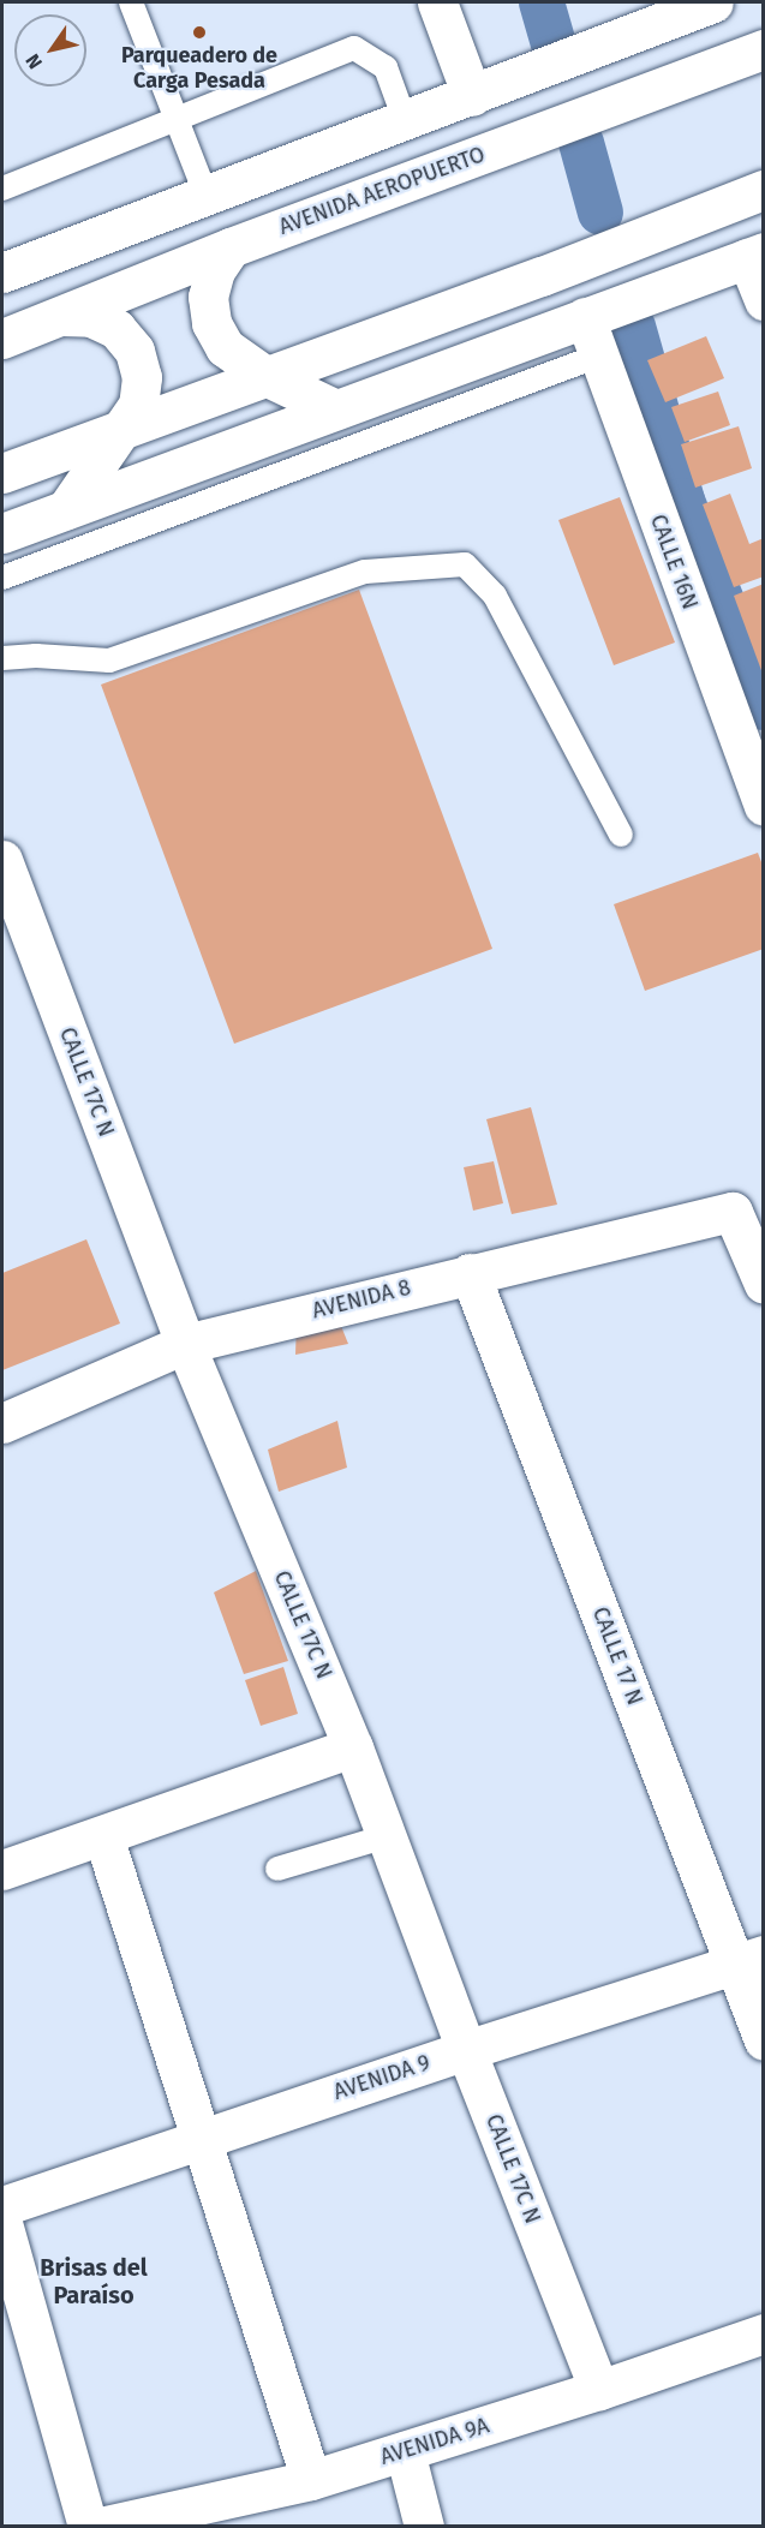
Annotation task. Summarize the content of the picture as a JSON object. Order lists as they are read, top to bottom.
{
  "streets": {
    "street": [
      "AVENIDA AEROPUERTO",
      "CALLE 16N",
      "CALLE 17C N",
      "AVENIDA 8",
      "CALLE 17 N",
      "AVENIDA 9",
      "AVENIDA 9A"
    ]
  },
  "crossings": [
    ["CALLE 17C N", "AVENIDA 8"],
    ["CALLE 17C N", "AVENIDA 9"],
    ["CALLE 17C N", "AVENIDA 9A"],
    ["AVENIDA 8", "CALLE 17 N"],
    ["CALLE 17 N", "AVENIDA 9"]
  ],
  "districts": ["Brisas del Paraíso"],
  "places": ["Parqueadero de Carga Pesada"],
  "north": "bottom left"
}
